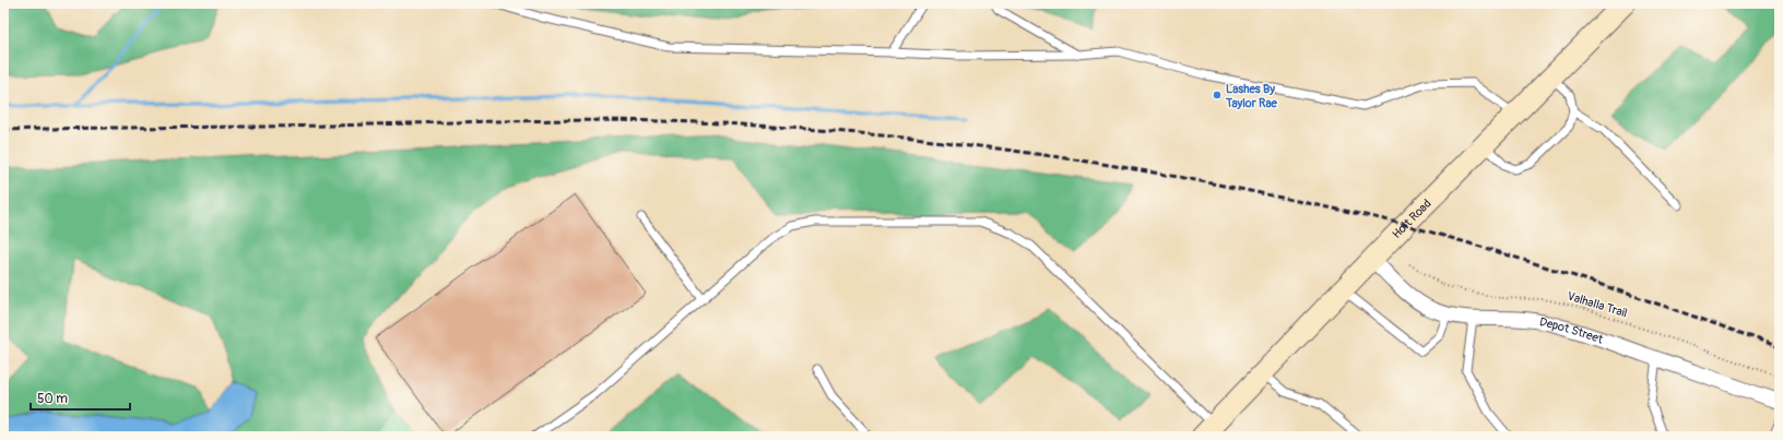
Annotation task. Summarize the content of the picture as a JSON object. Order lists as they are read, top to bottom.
{
  "streets": {
    "main road": ["Holt Road"],
    "street": ["Depot Street"],
    "path": ["Valhalla Trail"]
  },
  "crossings": [
    ["Holt Road", "Depot Street"]
  ],
  "places": ["Lashes By Taylor Rae"],
  "scale_bar": "50 m"
}
